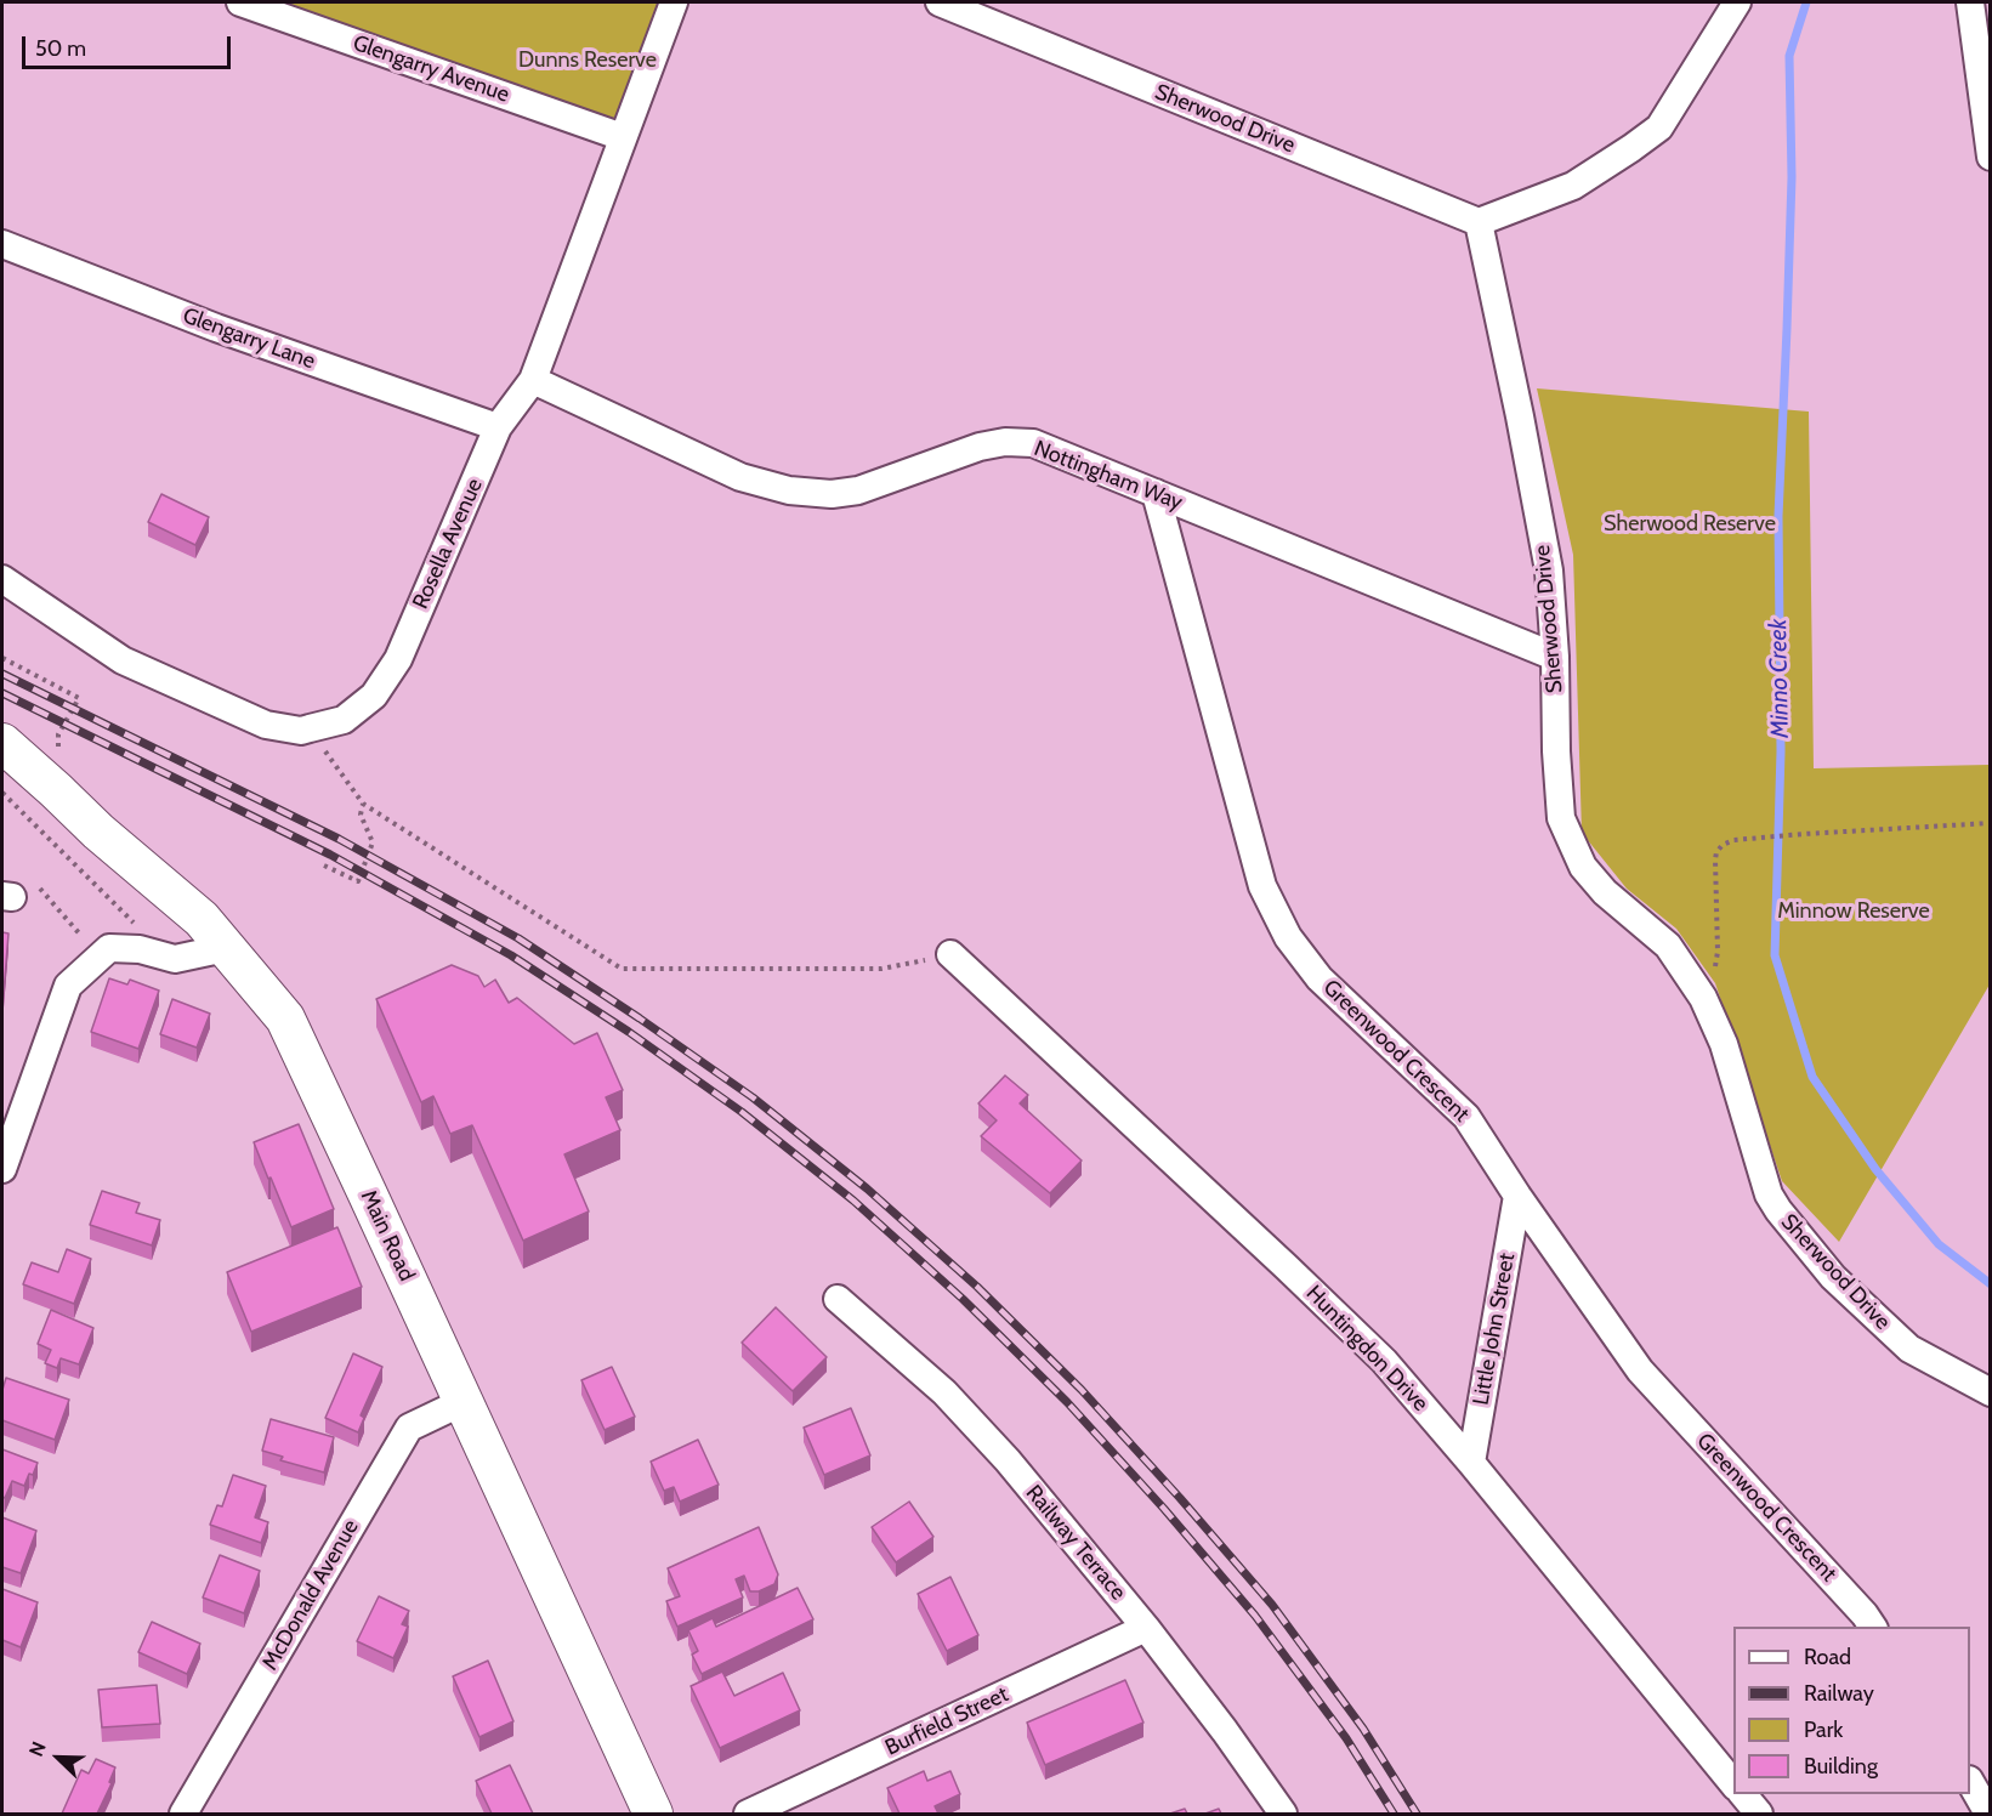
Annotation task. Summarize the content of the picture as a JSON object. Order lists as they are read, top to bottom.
{
  "streets": {
    "main road": ["Main Road"],
    "street": [
      "Glengarry Avenue",
      "Sherwood Drive",
      "Glengarry Lane",
      "Nottingham Way",
      "Rosella Avenue",
      "Greenwood Crescent",
      "Little John Street",
      "Huntingdon Drive",
      "Railway Terrace",
      "McDonald Avenue",
      "Burfield Street"
    ]
  },
  "crossings": [
    ["Glengarry Avenue", "Rosella Avenue"],
    ["Sherwood Drive", "Nottingham Way"],
    ["Glengarry Lane", "Rosella Avenue"],
    ["Nottingham Way", "Rosella Avenue"],
    ["Nottingham Way", "Greenwood Crescent"],
    ["Greenwood Crescent", "Little John Street"],
    ["Main Road", "McDonald Avenue"],
    ["Little John Street", "Huntingdon Drive"],
    ["Railway Terrace", "Burfield Street"]
  ],
  "water": ["Minno Creek"],
  "parks": ["Dunns Reserve", "Sherwood Reserve", "Minnow Reserve"],
  "legend": [
    "Road",
    "Railway",
    "Park",
    "Building"
  ],
  "scale_bar": "50 m",
  "north": "top left"
}
